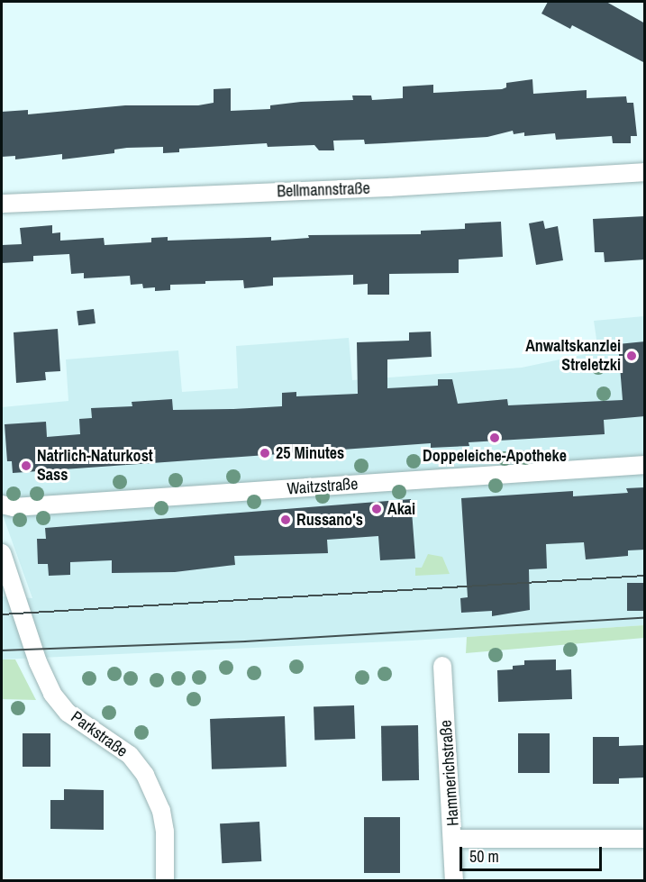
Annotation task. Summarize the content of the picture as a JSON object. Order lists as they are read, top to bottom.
{
  "streets": {
    "street": [
      "Bellmannstraße",
      "Waitzstraße",
      "Parkstraße",
      "Hammerichstraße"
    ]
  },
  "places": [
    "Anwaltskanzlei Streletzki",
    "Doppeleiche-Apotheke",
    "25 Minutes",
    "Natrlich-Naturkost Sass",
    "Akai",
    "Russano's"
  ],
  "scale_bar": "50 m"
}
